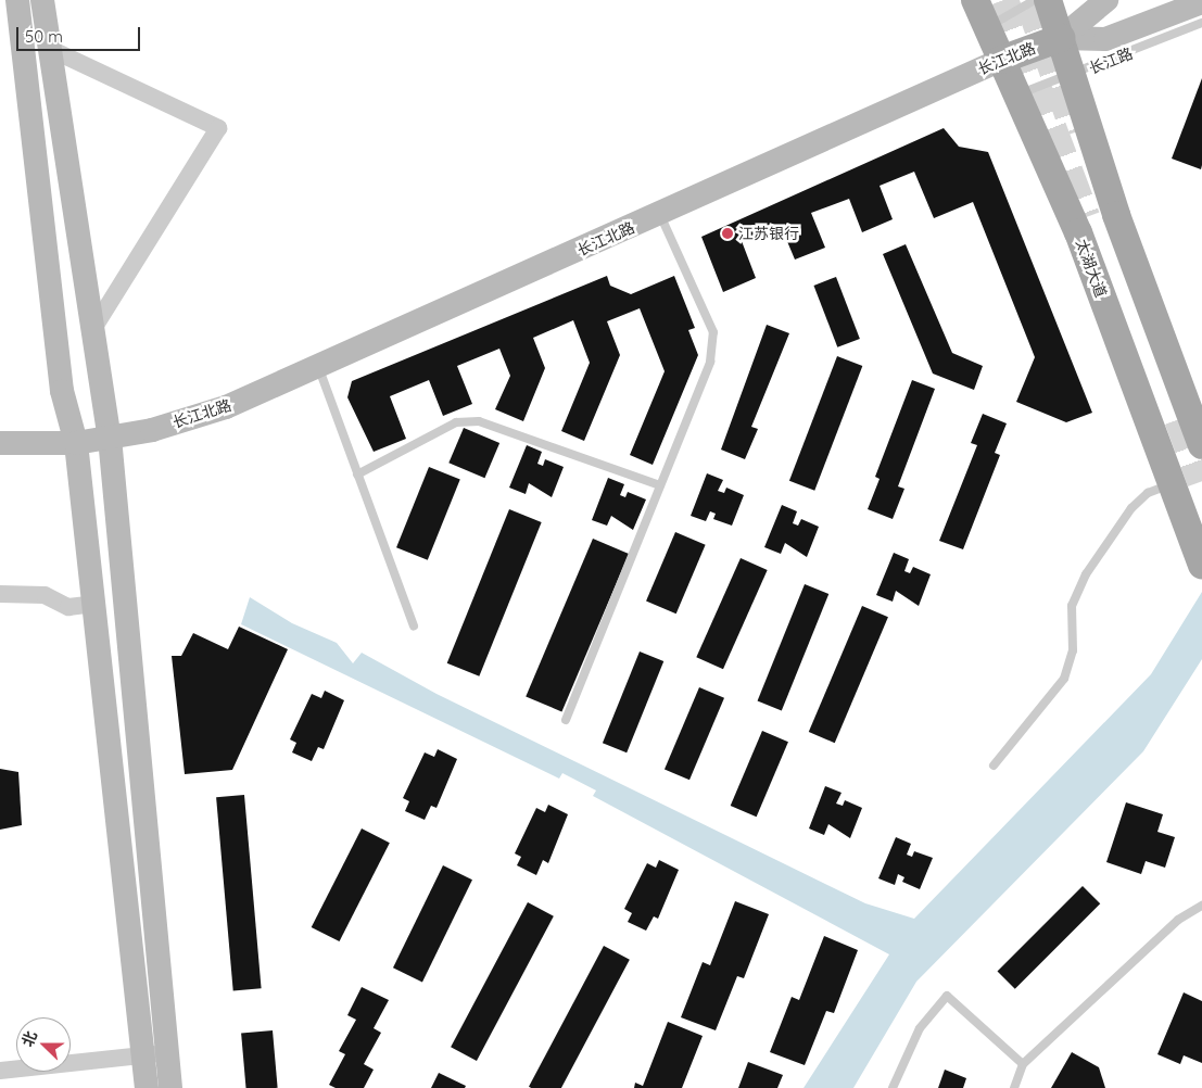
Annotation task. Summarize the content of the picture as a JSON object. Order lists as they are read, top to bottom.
{
  "streets": {
    "main road": ["长江北路", "太湖大道"],
    "lane": ["长江路"]
  },
  "crossings": [
    ["长江北路", "太湖大道"],
    ["长江路", "太湖大道"]
  ],
  "places": ["江苏银行"],
  "scale_bar": "50 m",
  "north": "left"
}
